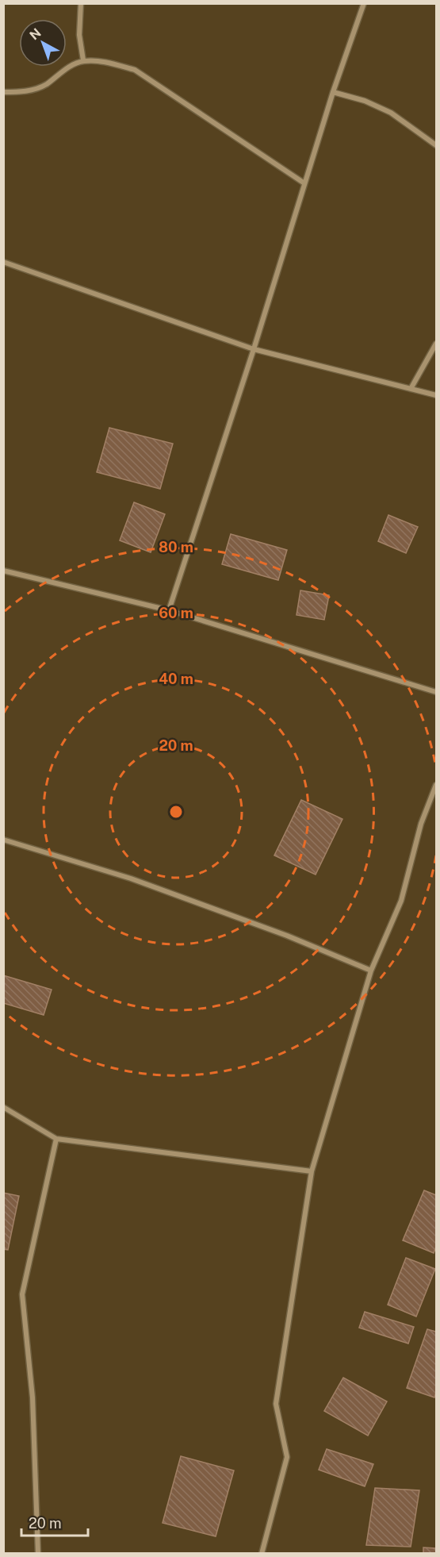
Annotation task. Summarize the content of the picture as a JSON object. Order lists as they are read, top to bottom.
{
  "scale_bar": "20 m",
  "north": "top left",
  "rings": [
    "80 m",
    "60 m",
    "40 m",
    "20 m"
  ]
}
